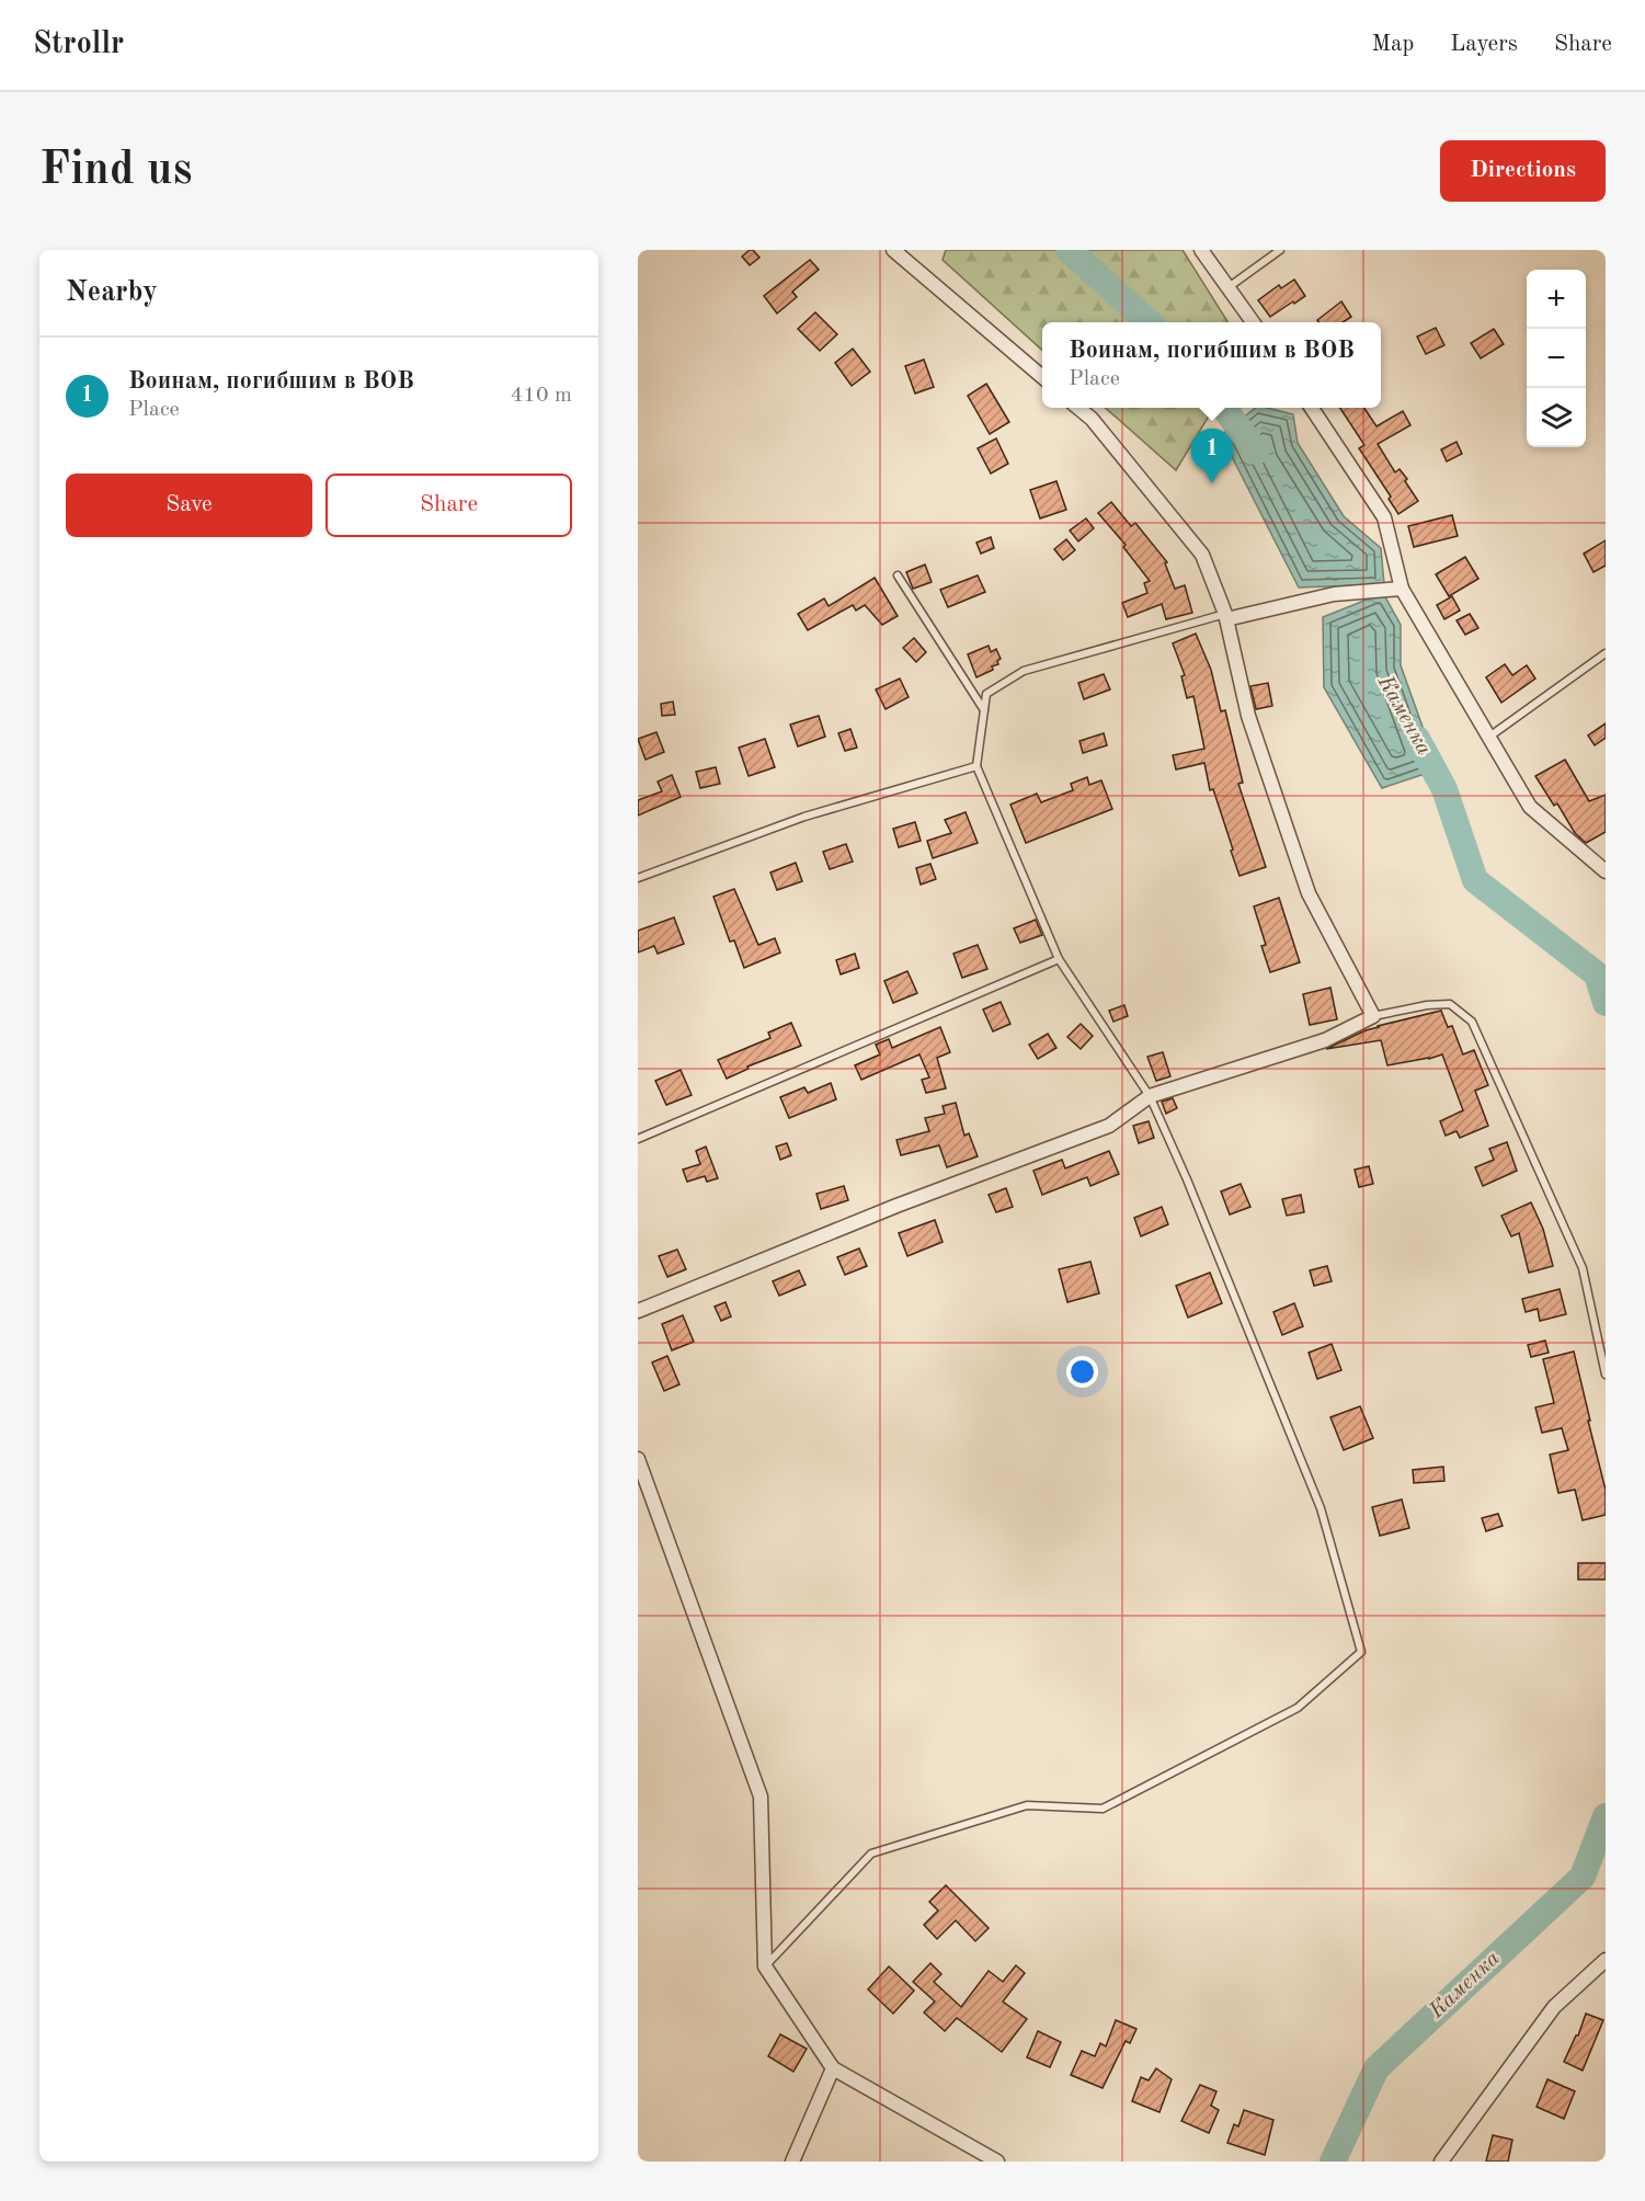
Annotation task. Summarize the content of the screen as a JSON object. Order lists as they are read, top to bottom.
{
  "water": ["Каменка"],
  "page": {
    "header": "Strollr",
    "nav": ["Map", "Layers", "Share"],
    "buttons": [
      "Directions",
      ["Save", "Share"]
    ],
    "title": "Find us",
    "heading": "Nearby",
    "map_buttons": ["+", "−"],
    "popup": ["Воинам, погибшим в ВОВ", "Place"],
    "list": [
      {
        "mark": "1",
        "name": "Воинам, погибшим в ВОВ",
        "note": "Place",
        "value": "410 m"
      }
    ],
    "pins": "1"
  }
}
